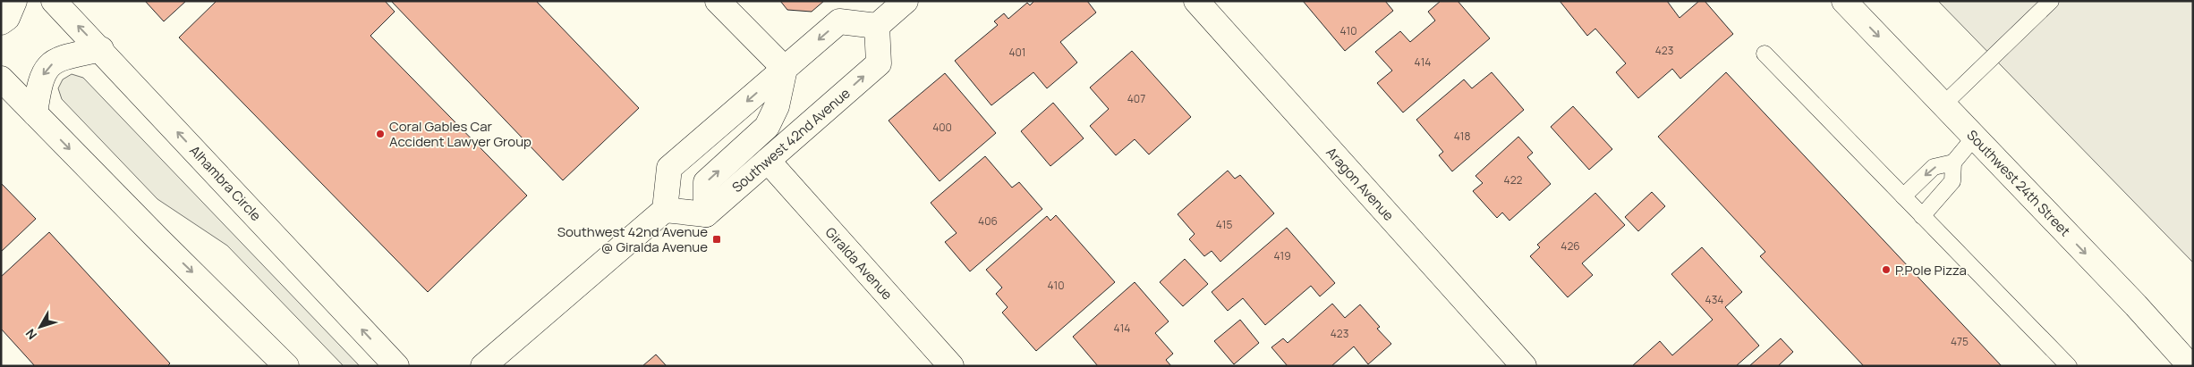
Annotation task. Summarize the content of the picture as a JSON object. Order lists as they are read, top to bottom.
{
  "streets": {
    "street": [
      "Southwest 42nd Avenue",
      "Alhambra Circle",
      "Southwest 24th Street",
      "Aragon Avenue",
      "Giralda Avenue"
    ]
  },
  "crossings": [
    ["Southwest 42nd Avenue", "Giralda Avenue"]
  ],
  "one_way": ["Southwest 24th Street"],
  "places": {
    "other": ["Coral Gables Car Accident Lawyer Group", "P.Pole Pizza"],
    "transit": ["Southwest 42nd Avenue @ Giralda Avenue"]
  },
  "house_numbers": [
    "410",
    "423",
    "401",
    "414",
    "407",
    "400",
    "418",
    "422",
    "406",
    "415",
    "426",
    "419",
    "410",
    "434",
    "414",
    "423",
    "475"
  ],
  "north": "bottom left"
}
